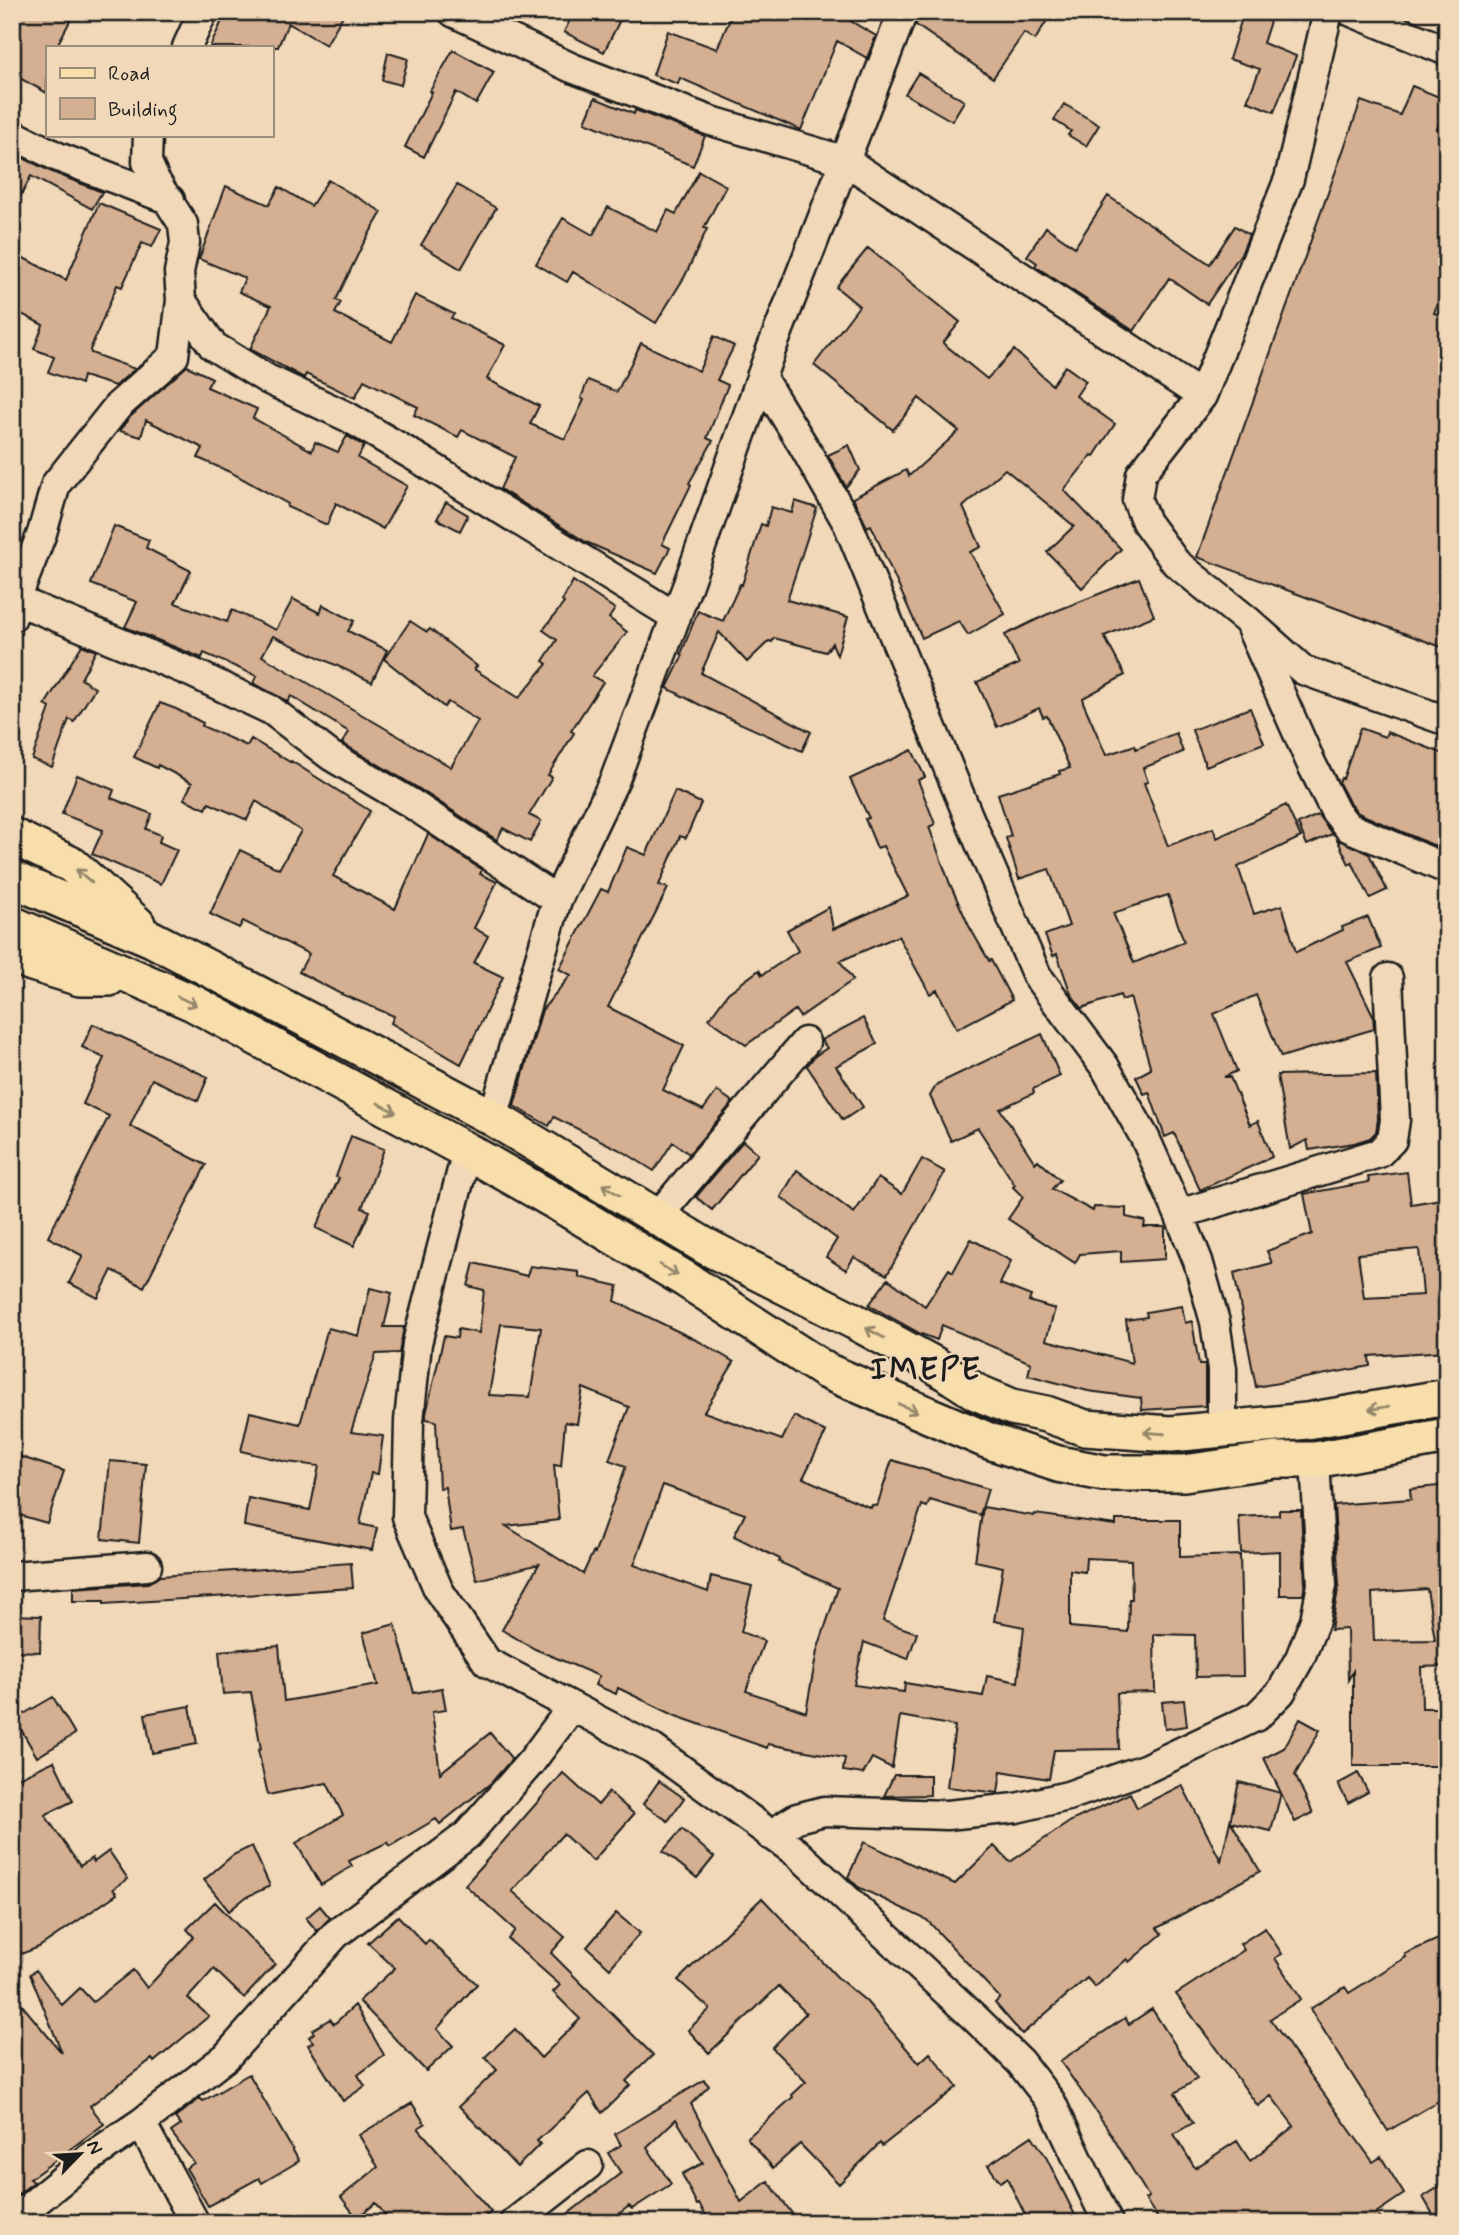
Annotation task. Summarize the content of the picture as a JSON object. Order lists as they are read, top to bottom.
{
  "districts": ["IMEPE"],
  "legend": ["Road", "Building"],
  "north": "top right"
}
